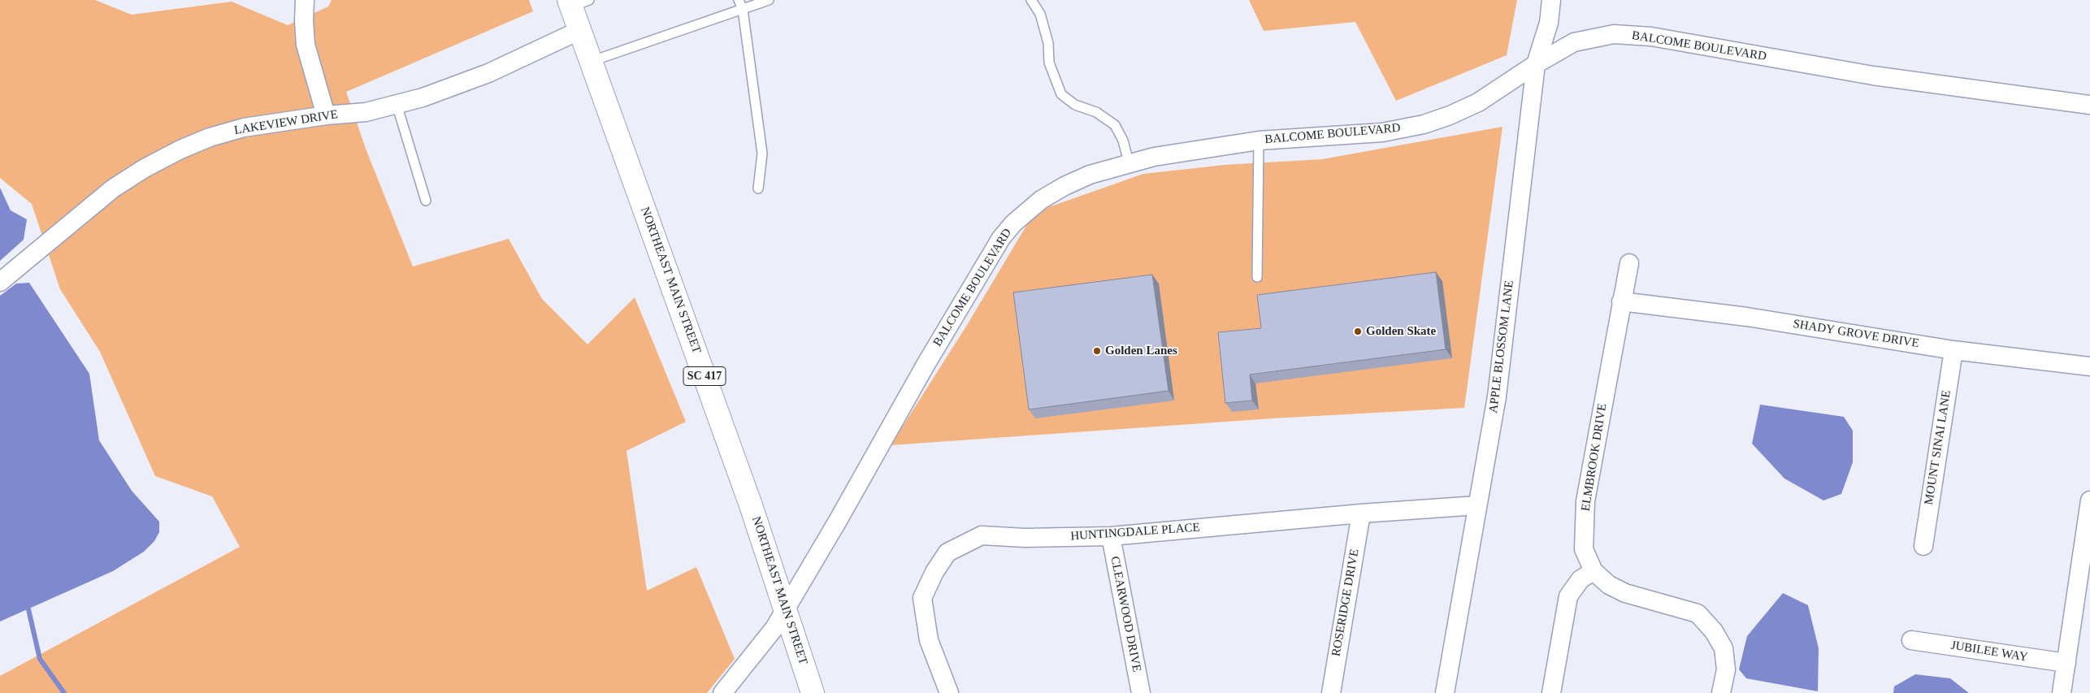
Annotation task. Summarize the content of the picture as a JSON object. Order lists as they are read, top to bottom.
{
  "streets": {
    "main road": ["NORTHEAST MAIN STREET", "SC 417"],
    "street": [
      "BALCOME BOULEVARD",
      "LAKEVIEW DRIVE",
      "SHADY GROVE DRIVE",
      "APPLE BLOSSOM LANE",
      "MOUNT SINAI LANE",
      "ELMBROOK DRIVE",
      "HUNTINGDALE PLACE",
      "ROSERIDGE DRIVE",
      "CLEARWOOD DRIVE",
      "JUBILEE WAY"
    ]
  },
  "crossings": [
    ["BALCOME BOULEVARD", "NORTHEAST MAIN STREET"],
    ["BALCOME BOULEVARD", "APPLE BLOSSOM LANE"],
    ["LAKEVIEW DRIVE", "NORTHEAST MAIN STREET"],
    ["LAKEVIEW DRIVE", "SC 417"],
    ["NORTHEAST MAIN STREET", "SC 417"],
    ["SHADY GROVE DRIVE", "MOUNT SINAI LANE"],
    ["SHADY GROVE DRIVE", "ELMBROOK DRIVE"],
    ["APPLE BLOSSOM LANE", "HUNTINGDALE PLACE"],
    ["HUNTINGDALE PLACE", "ROSERIDGE DRIVE"],
    ["HUNTINGDALE PLACE", "CLEARWOOD DRIVE"]
  ],
  "places": ["Golden Skate", "Golden Lanes"]
}
